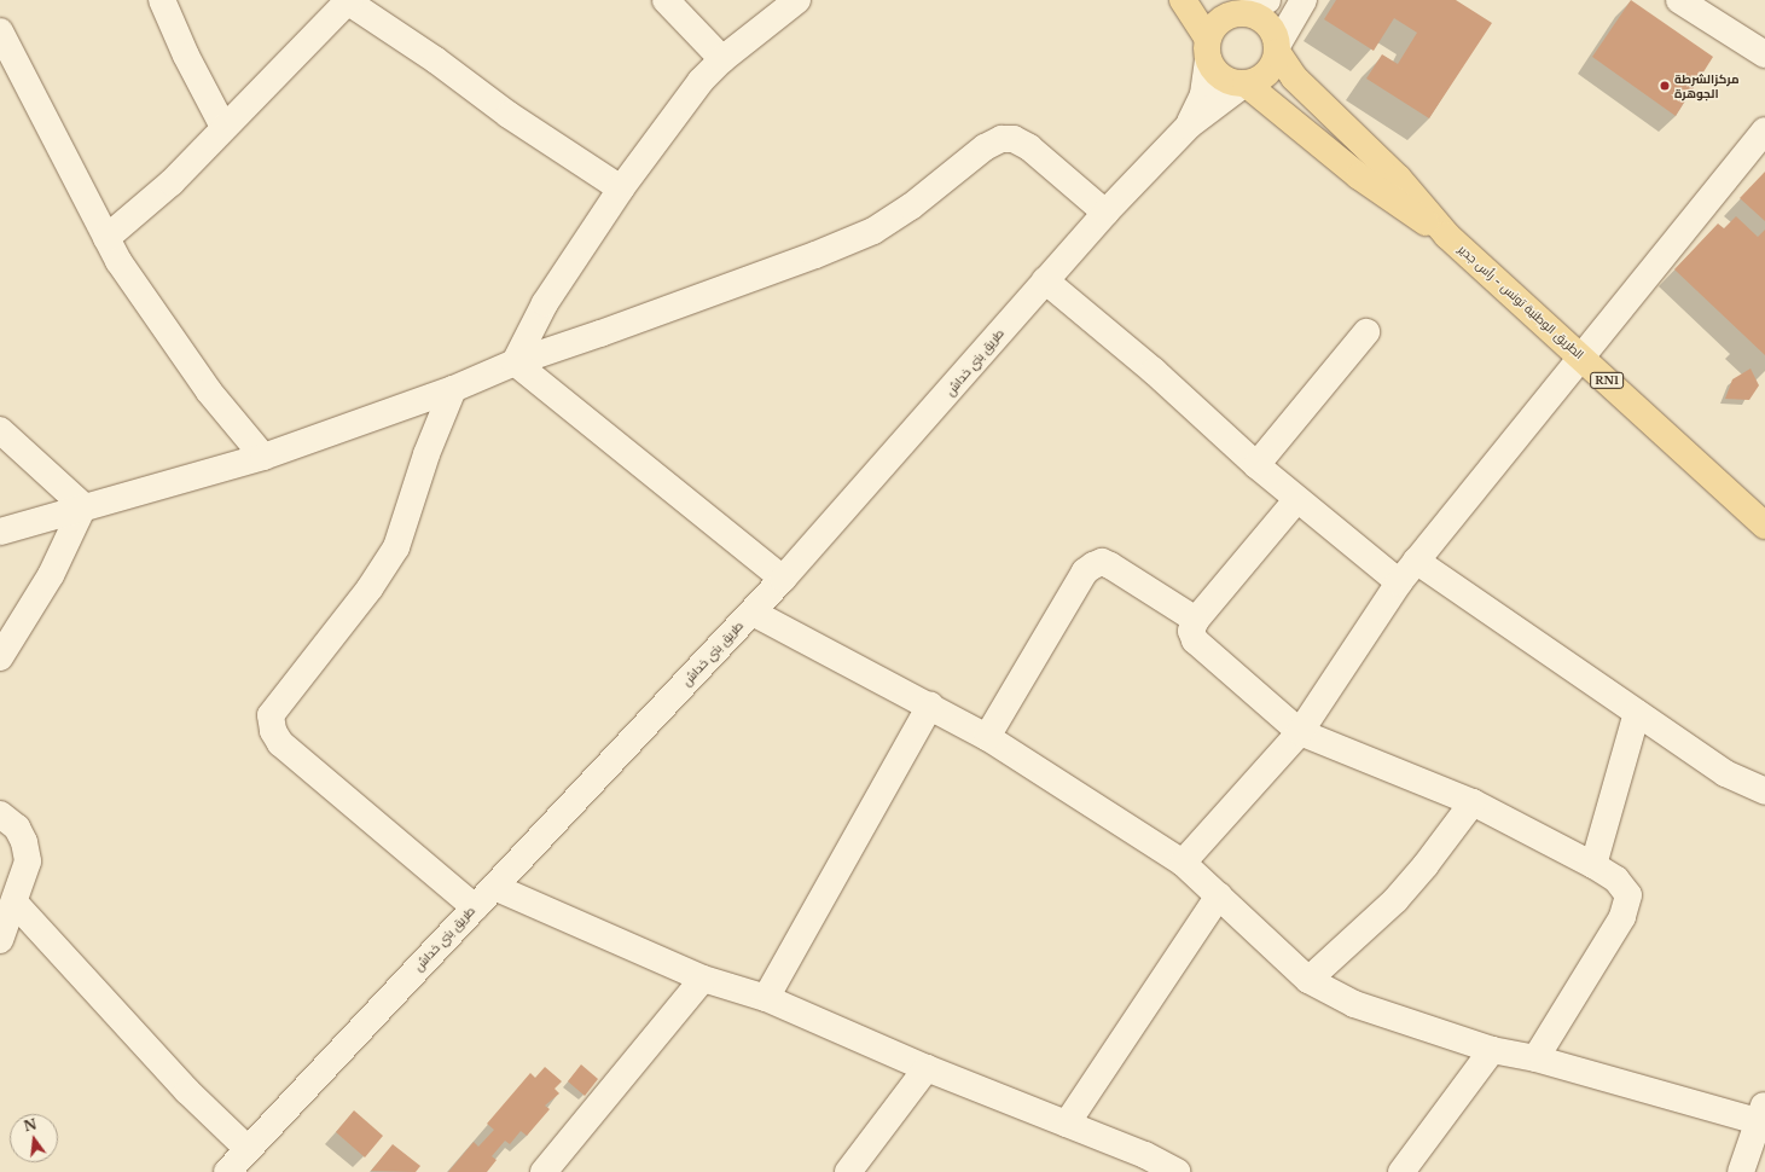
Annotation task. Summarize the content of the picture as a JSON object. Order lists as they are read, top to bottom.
{
  "streets": {
    "main road": ["الطريق الوطنية تونس - رأس جدير", "RN1"],
    "street": ["طريق بني خداش"]
  },
  "crossings": [
    ["الطريق الوطنية تونس - رأس جدير", "طريق بني خداش"]
  ],
  "places": ["مركزالشرطة الجوهرة"],
  "north": "top"
}
